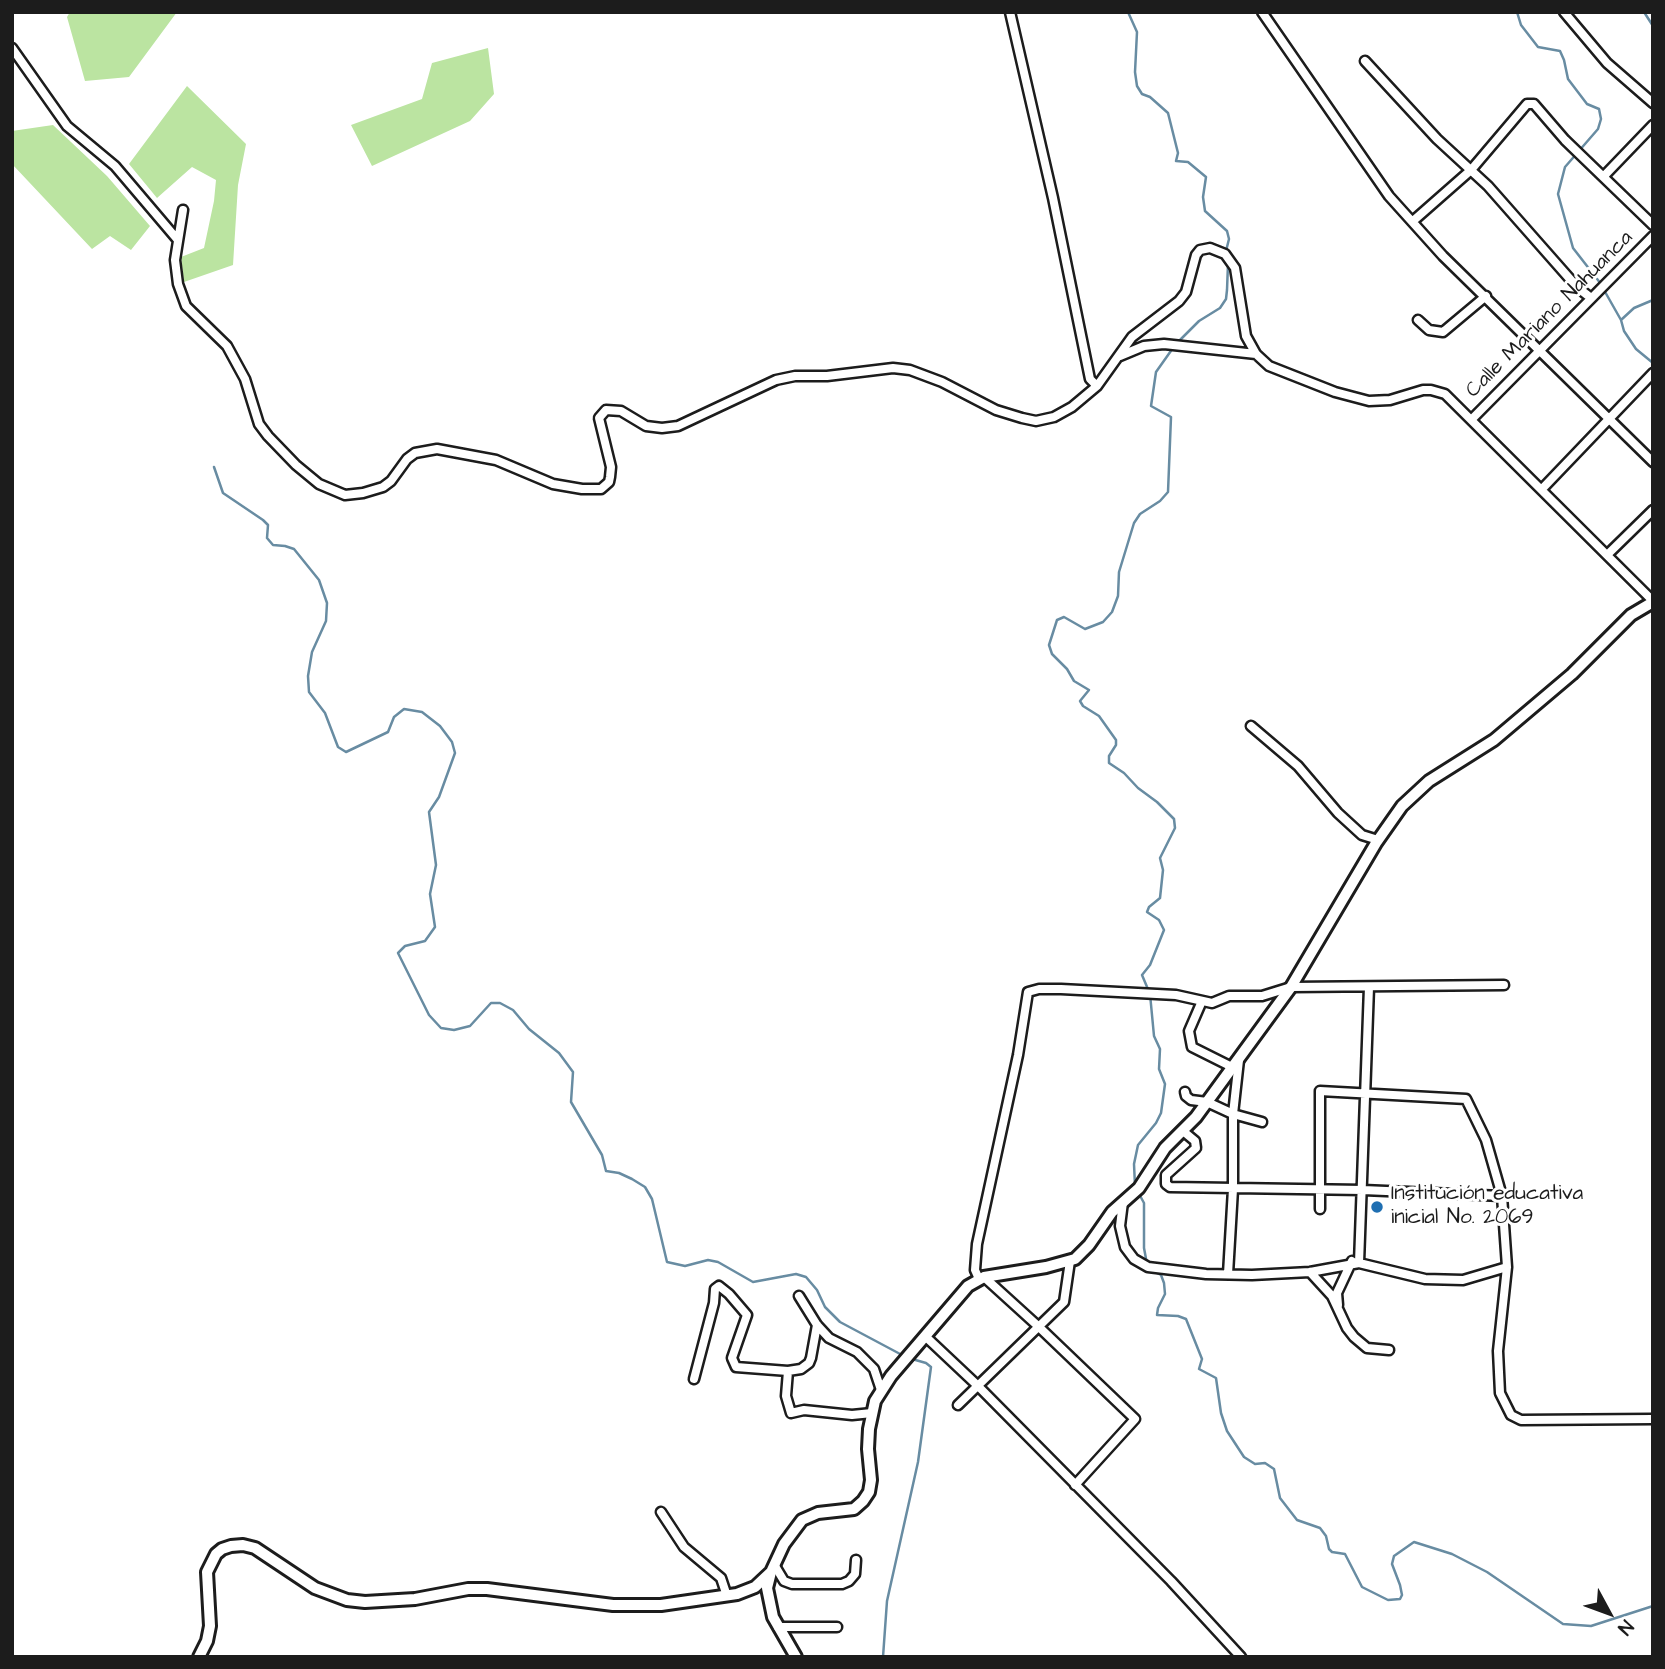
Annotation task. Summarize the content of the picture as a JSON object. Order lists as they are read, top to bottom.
{
  "streets": {
    "street": ["Calle Mariano Nahuanca"]
  },
  "places": ["Institución educativa inicial No. 2069"],
  "north": "bottom right"
}
